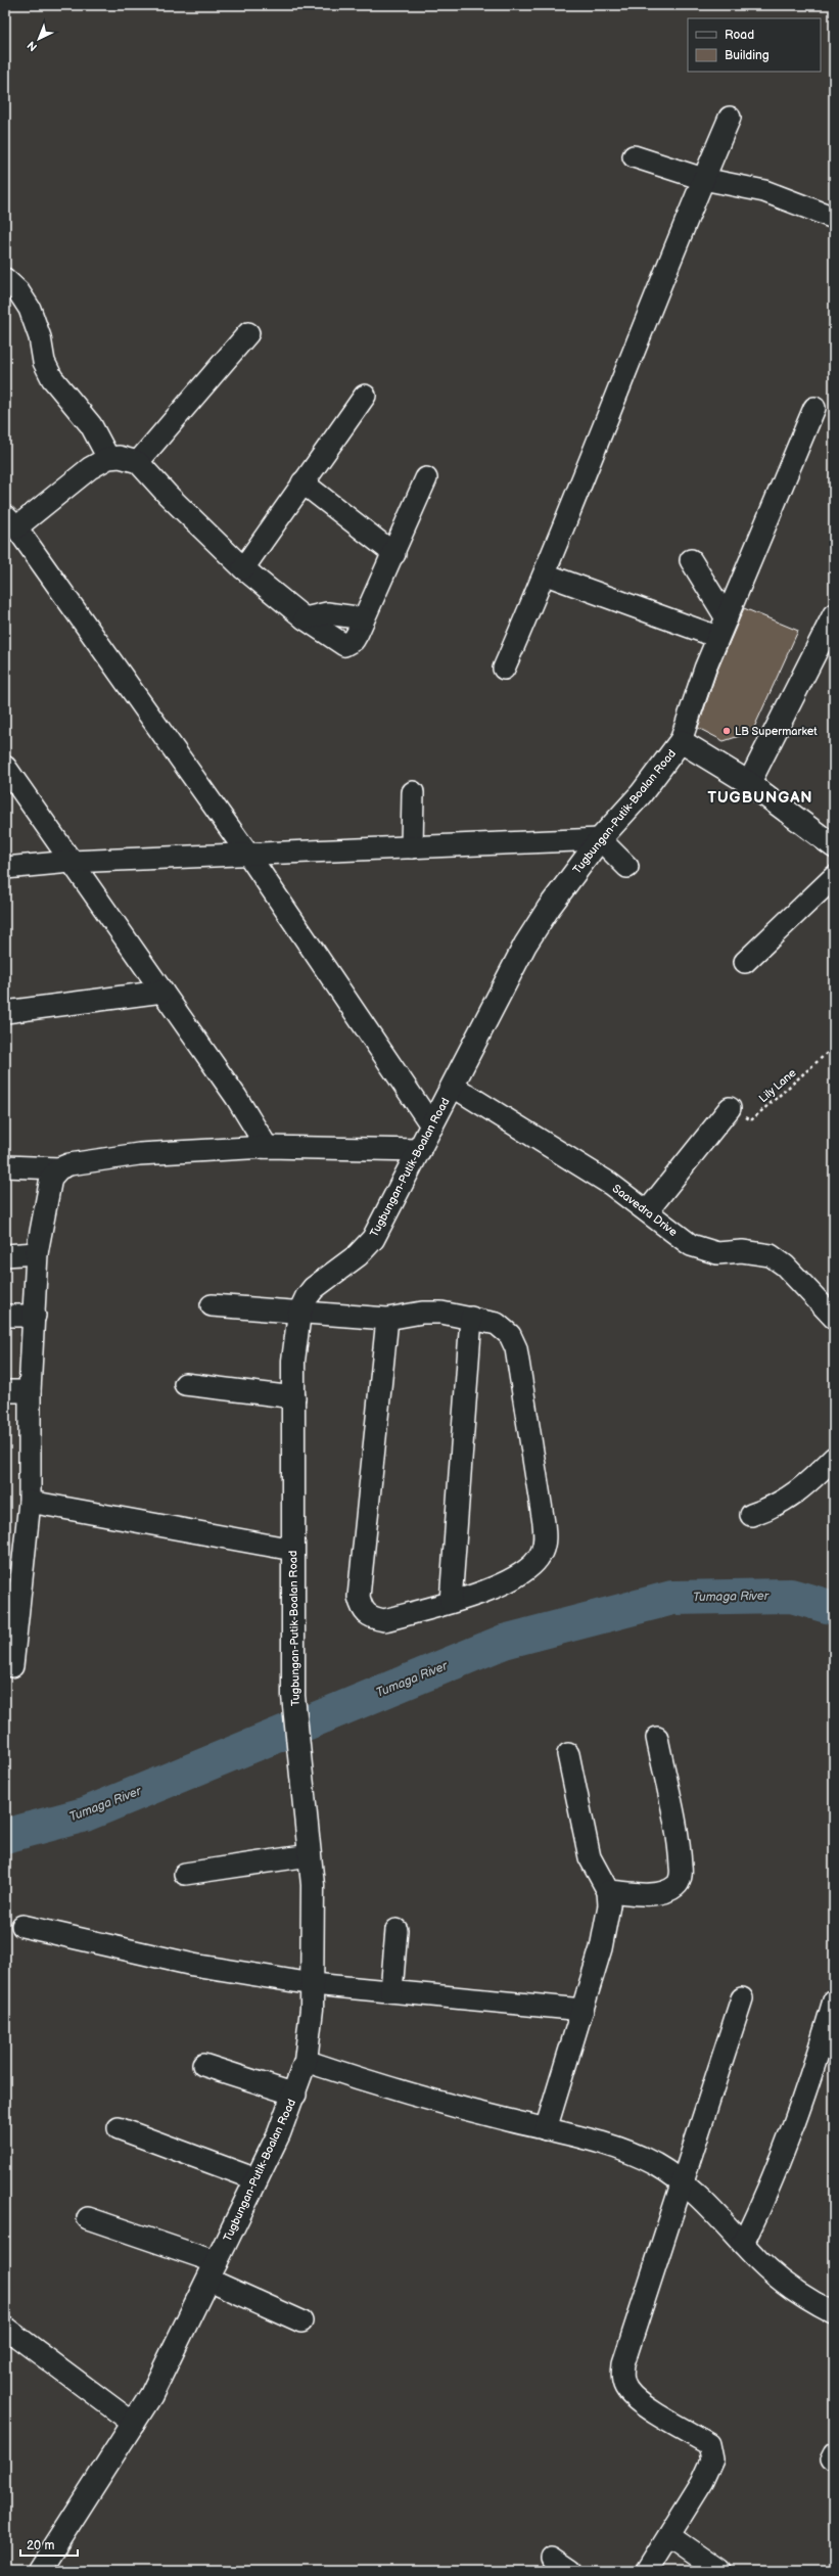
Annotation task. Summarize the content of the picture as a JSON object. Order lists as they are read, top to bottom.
{
  "streets": {
    "main road": ["Tugbungan-Putik-Boalan Road"],
    "street": ["Saavedra Drive"],
    "path": ["Lily Lane"]
  },
  "crossings": [
    ["Tugbungan-Putik-Boalan Road", "Saavedra Drive"]
  ],
  "districts": ["TUGBUNGAN"],
  "water": ["Tumaga River"],
  "places": ["LB Supermarket"],
  "legend": ["Road", "Building"],
  "scale_bar": "20 m",
  "north": "bottom left"
}
